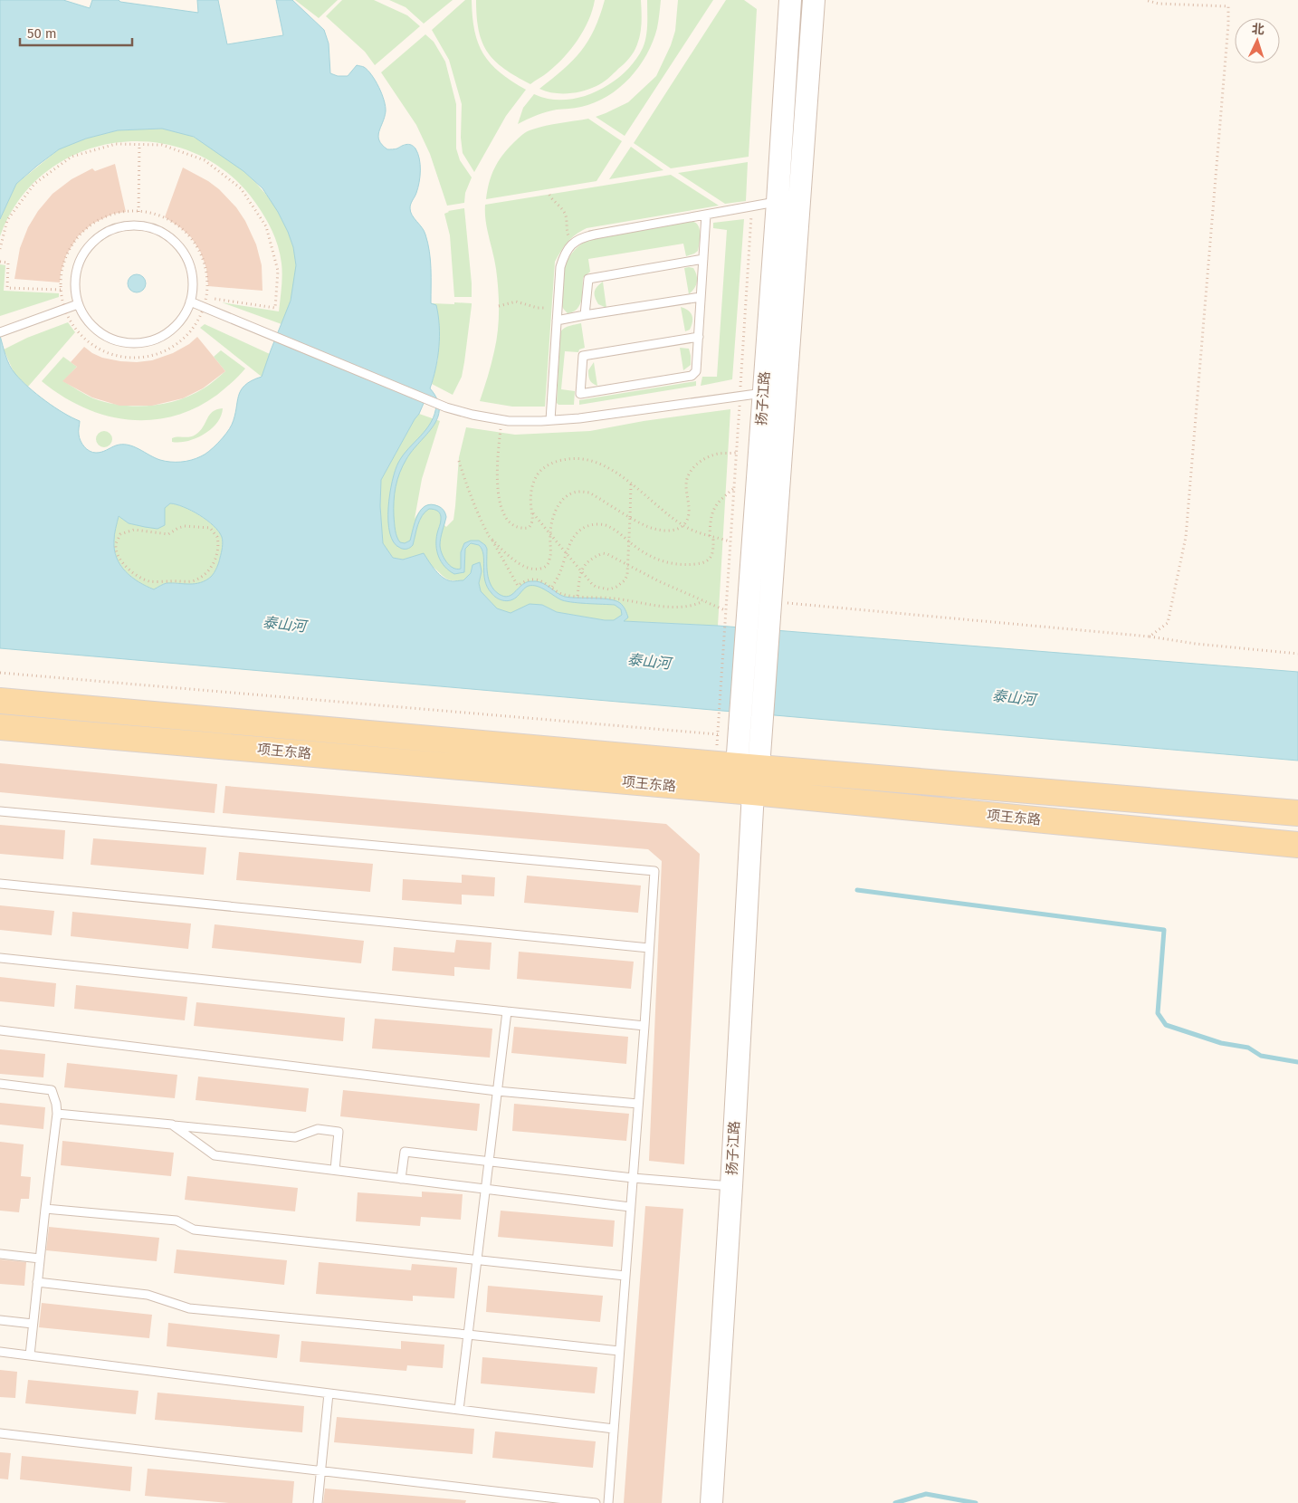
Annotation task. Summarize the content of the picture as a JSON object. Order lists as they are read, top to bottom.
{
  "streets": {
    "main road": ["项王东路"],
    "street": ["扬子江路"]
  },
  "crossings": [
    ["扬子江路", "项王东路"]
  ],
  "water": ["泰山河"],
  "scale_bar": "50 m",
  "north": "top"
}
